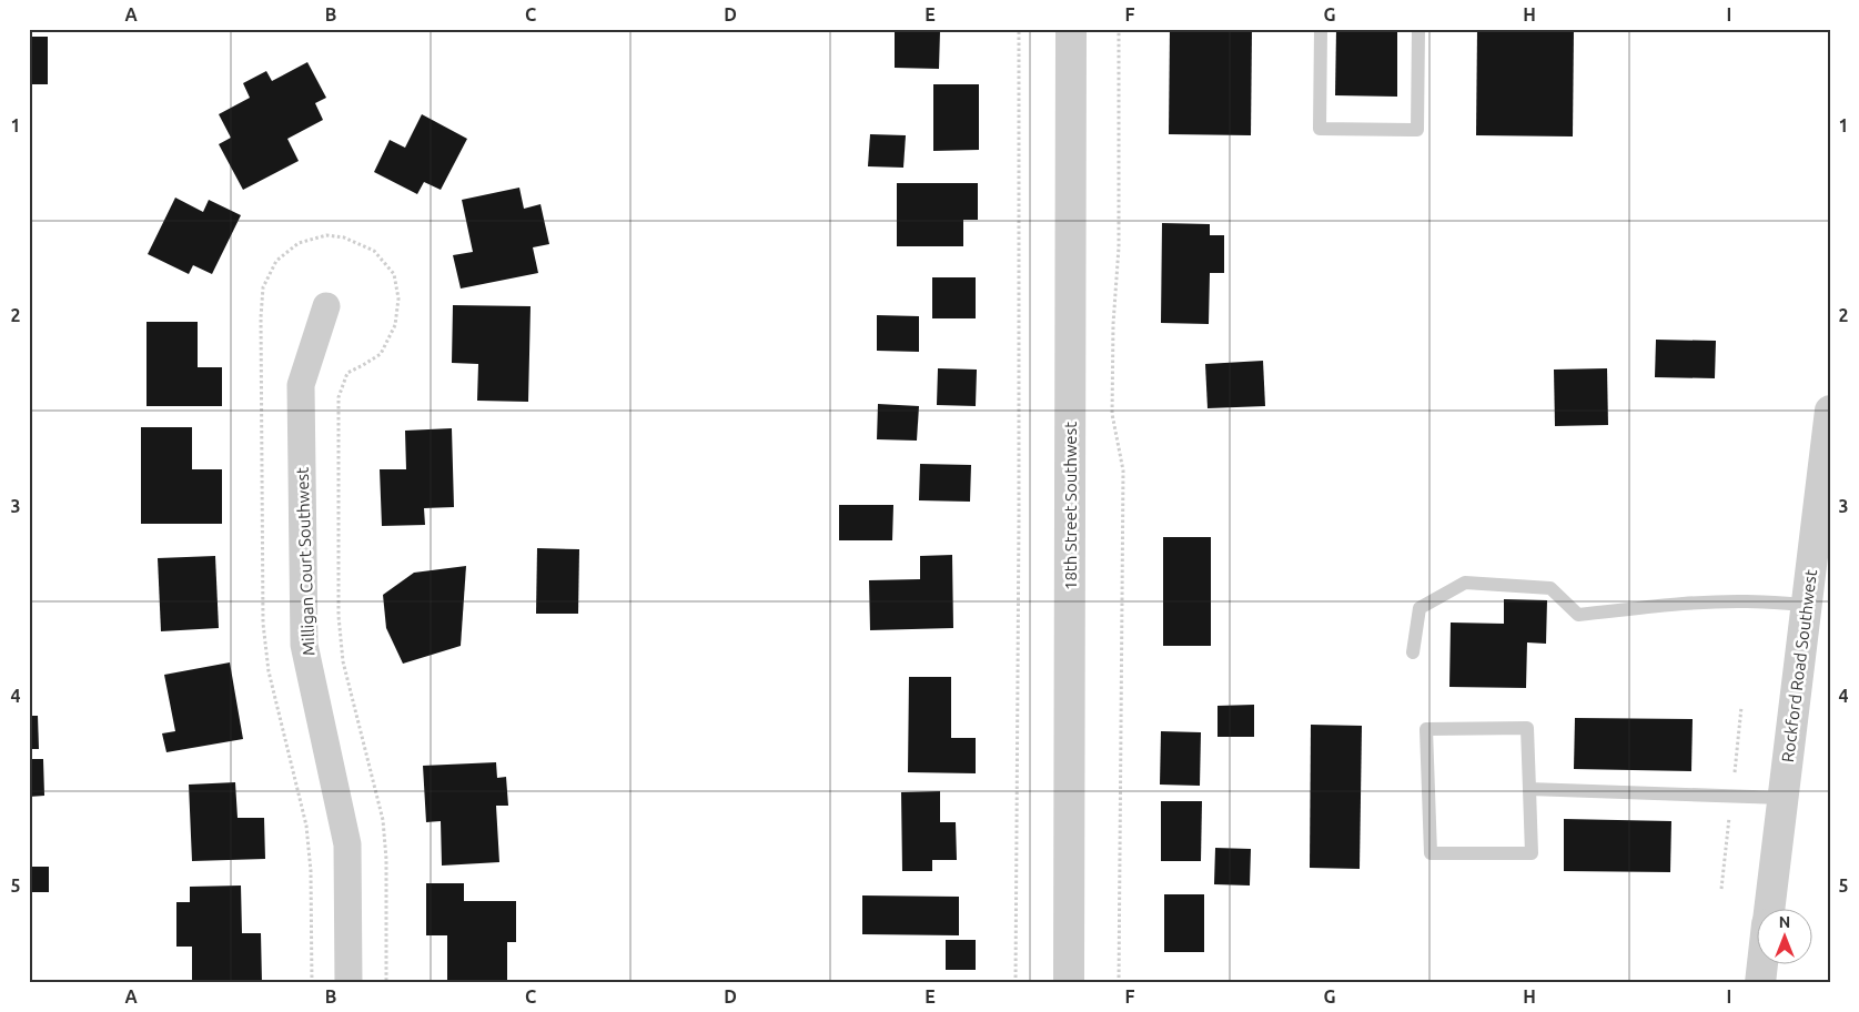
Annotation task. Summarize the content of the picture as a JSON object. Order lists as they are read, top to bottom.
{
  "streets": {
    "street": ["18th Street Southwest", "Milligan Court Southwest", "Rockford Road Southwest"]
  },
  "north": "top",
  "grid": {
    "columns": [
      "A",
      "B",
      "C",
      "D",
      "E",
      "F",
      "G",
      "H",
      "I"
    ],
    "rows": [
      "1",
      "2",
      "3",
      "4",
      "5"
    ]
  }
}
